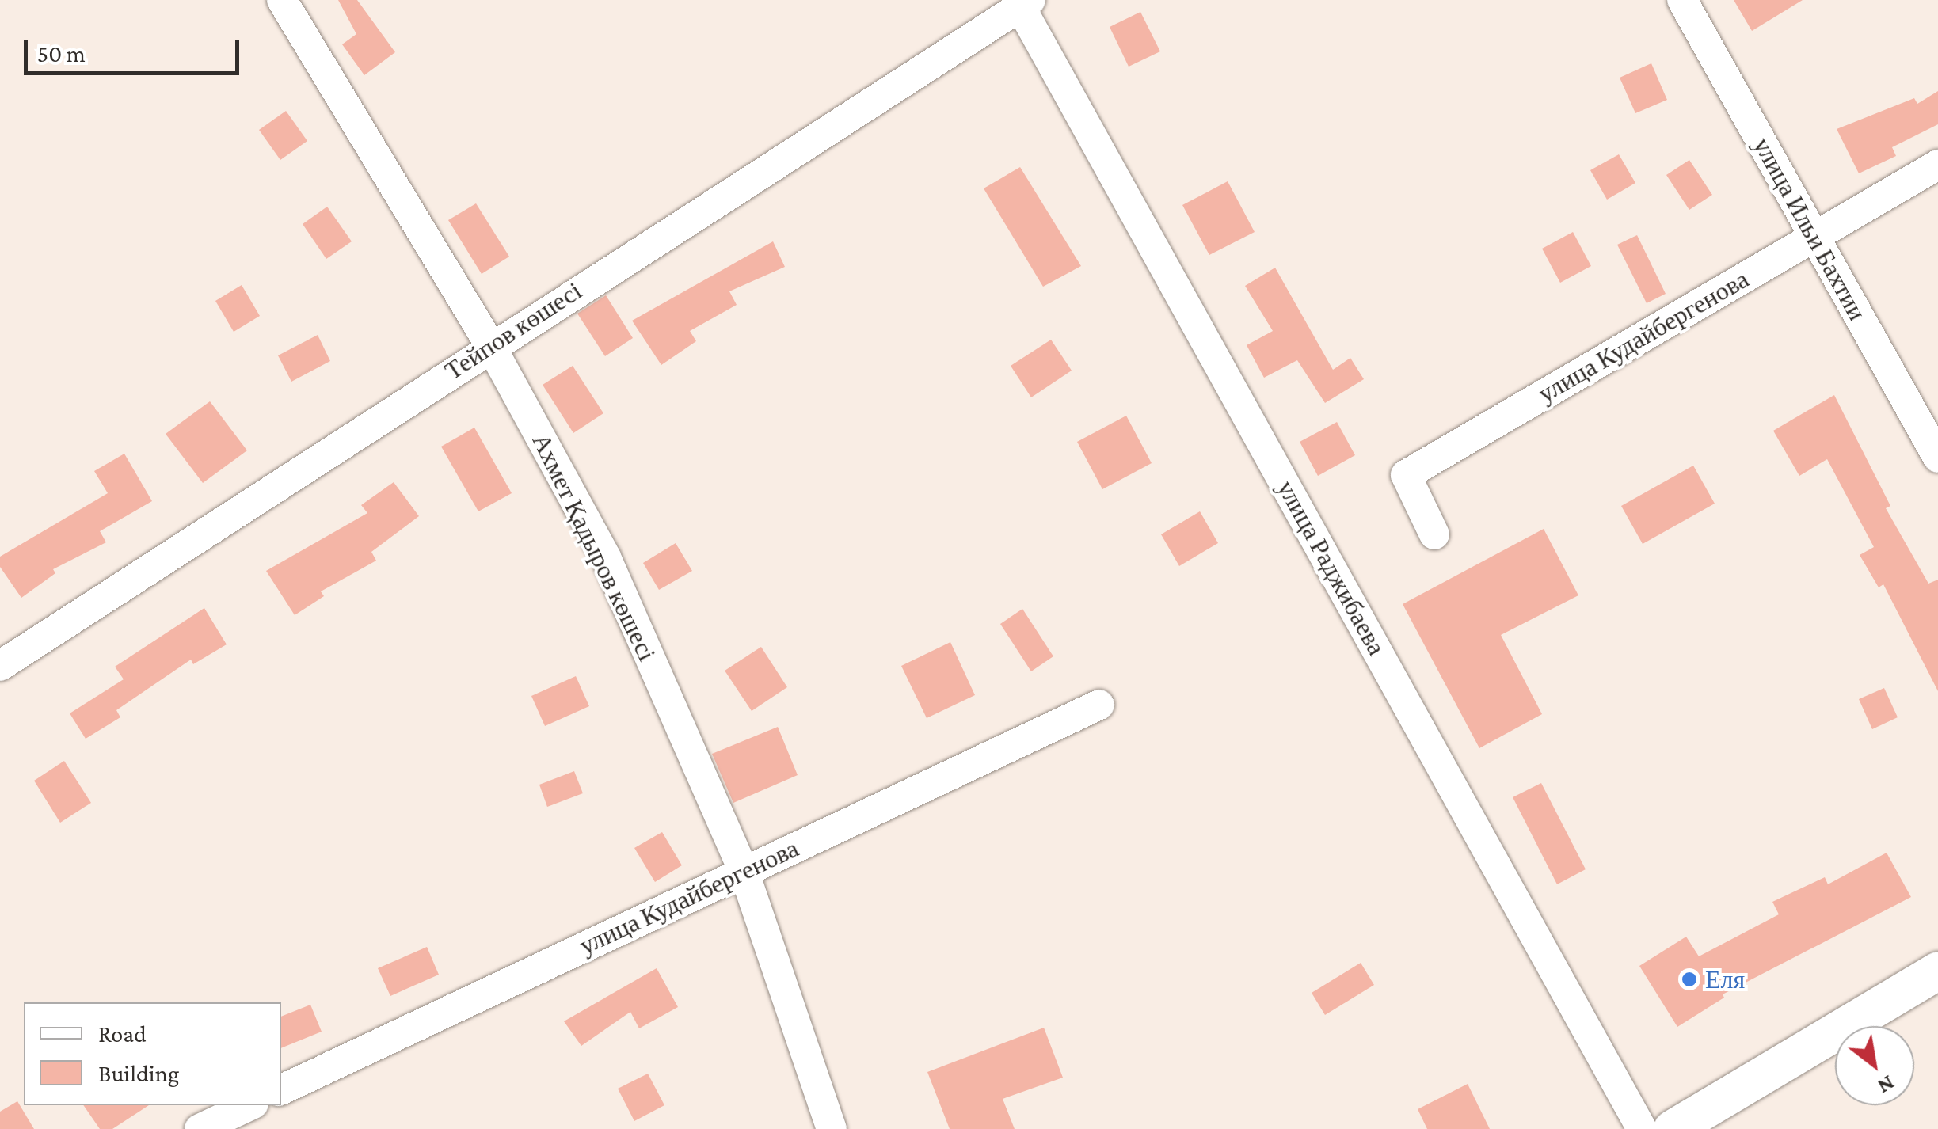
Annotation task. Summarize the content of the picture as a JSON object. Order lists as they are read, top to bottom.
{
  "streets": {
    "street": [
      "улица Ильи Бахтии",
      "Тейпов көшесі",
      "улица Кудайбергенова",
      "Ахмет Қадыров көшесі",
      "улица Раджибаева"
    ]
  },
  "crossings": [
    ["улица Ильи Бахтии", "улица Кудайбергенова"],
    ["Тейпов көшесі", "Ахмет Қадыров көшесі"],
    ["Тейпов көшесі", "улица Раджибаева"],
    ["улица Кудайбергенова", "Ахмет Қадыров көшесі"]
  ],
  "places": ["Еля"],
  "legend": ["Road", "Building"],
  "scale_bar": "50 m",
  "north": "bottom right"
}
